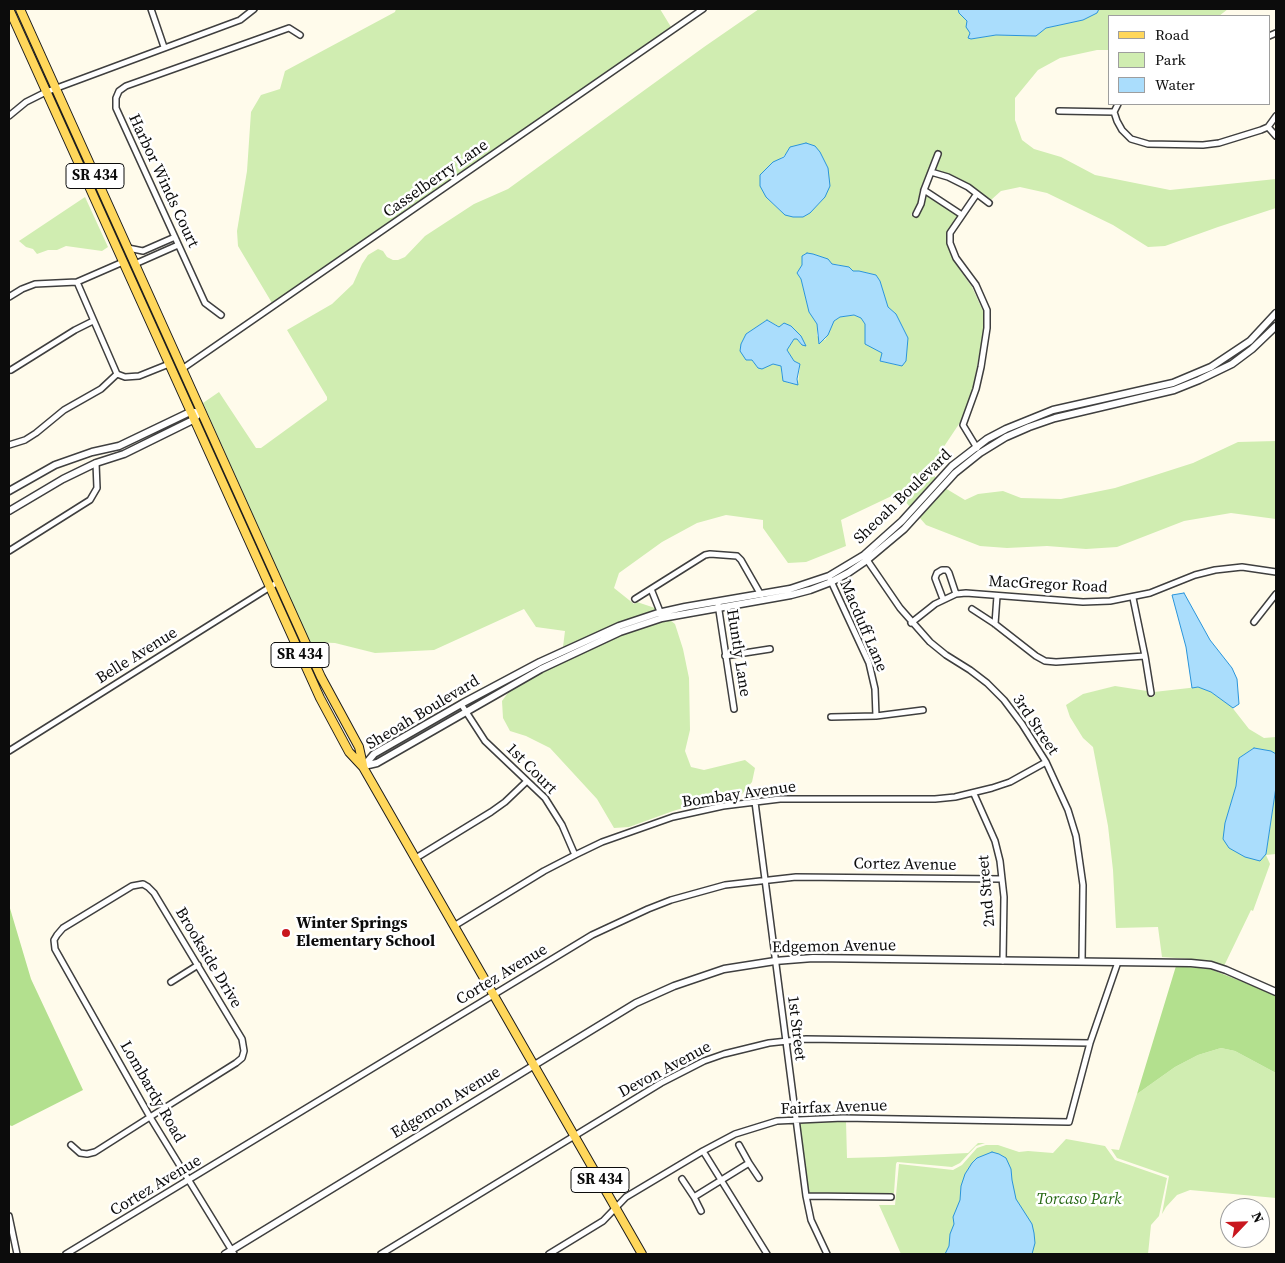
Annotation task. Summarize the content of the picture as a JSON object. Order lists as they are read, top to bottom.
{
  "streets": {
    "main road": ["SR 434"],
    "street": [
      "Casselberry Lane",
      "Harbor Winds Court",
      "Sheoah Boulevard",
      "MacGregor Road",
      "Macduff Lane",
      "Huntly Lane",
      "Belle Avenue",
      "3rd Street",
      "1st Court",
      "Bombay Avenue",
      "Cortez Avenue",
      "2nd Street",
      "Edgemon Avenue",
      "Brookside Drive",
      "1st Street",
      "Devon Avenue",
      "Lombardy Road",
      "Fairfax Avenue"
    ]
  },
  "crossings": [
    ["SR 434", "Casselberry Lane"],
    ["SR 434", "Sheoah Boulevard"],
    ["SR 434", "Belle Avenue"],
    ["SR 434", "Bombay Avenue"],
    ["SR 434", "Cortez Avenue"],
    ["SR 434", "Edgemon Avenue"],
    ["SR 434", "Devon Avenue"],
    ["SR 434", "Fairfax Avenue"],
    ["Sheoah Boulevard", "Macduff Lane"],
    ["Sheoah Boulevard", "Huntly Lane"],
    ["Sheoah Boulevard", "3rd Street"],
    ["Sheoah Boulevard", "1st Court"],
    ["MacGregor Road", "3rd Street"],
    ["3rd Street", "Bombay Avenue"],
    ["3rd Street", "Edgemon Avenue"],
    ["1st Court", "Bombay Avenue"],
    ["Bombay Avenue", "2nd Street"],
    ["Bombay Avenue", "1st Street"],
    ["Cortez Avenue", "2nd Street"],
    ["Cortez Avenue", "1st Street"],
    ["Cortez Avenue", "Lombardy Road"],
    ["2nd Street", "Edgemon Avenue"],
    ["Edgemon Avenue", "1st Street"],
    ["Edgemon Avenue", "Lombardy Road"],
    ["Brookside Drive", "Lombardy Road"],
    ["1st Street", "Devon Avenue"],
    ["1st Street", "Fairfax Avenue"],
    ["Devon Avenue", "Fairfax Avenue"]
  ],
  "parks": ["Torcaso Park"],
  "places": ["Winter Springs Elementary School"],
  "legend": ["Road", "Park", "Water"],
  "north": "top right"
}
